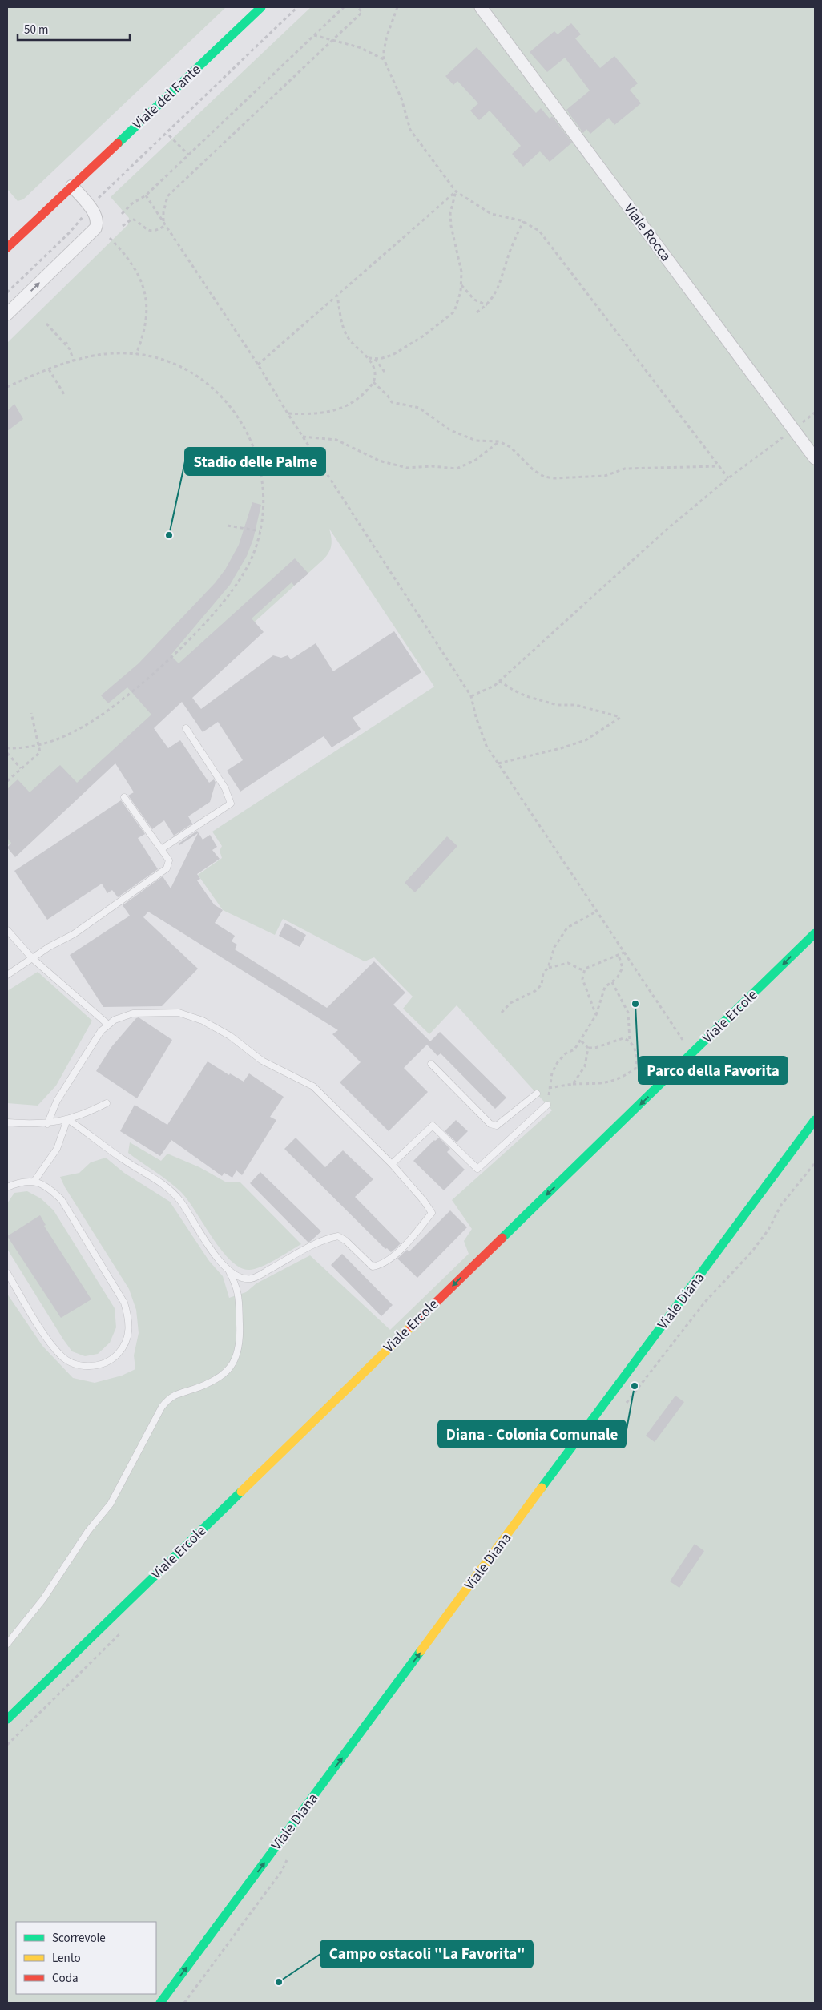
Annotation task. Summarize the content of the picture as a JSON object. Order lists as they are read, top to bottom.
{
  "streets": {
    "street": [
      "Viale del Fante",
      "Viale Rocca",
      "Viale Ercole",
      "Viale Diana"
    ]
  },
  "one_way": ["Viale Ercole", "Viale Diana"],
  "places": [
    "Stadio delle Palme",
    "Parco della Favorita",
    "Diana - Colonia Comunale",
    "Campo ostacoli \"La Favorita\""
  ],
  "legend": ["Scorrevole", "Lento", "Coda"],
  "scale_bar": "50 m"
}
